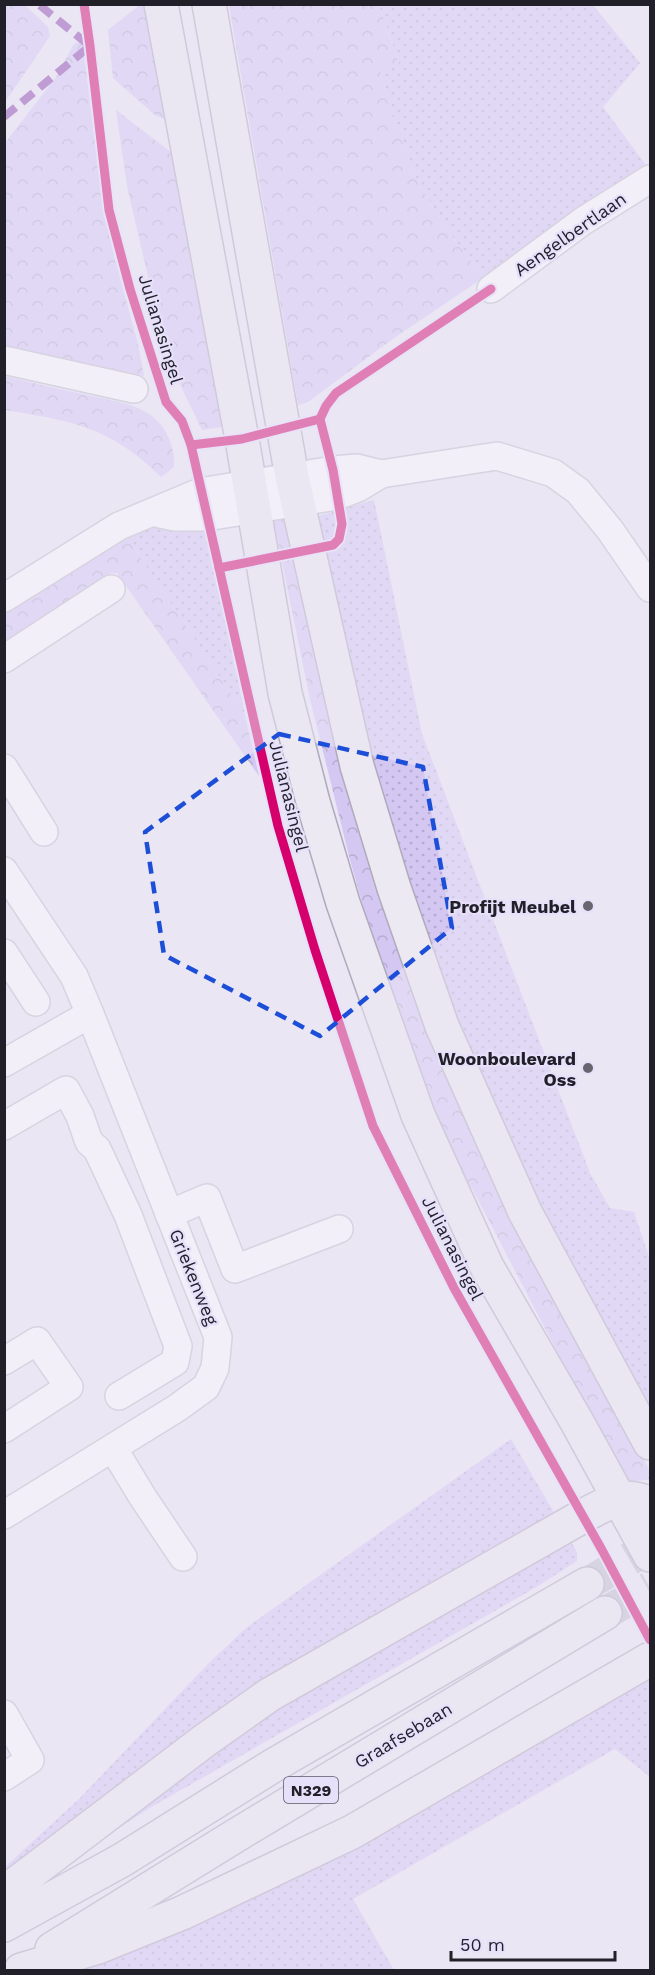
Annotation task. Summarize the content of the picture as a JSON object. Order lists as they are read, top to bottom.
{
  "streets": {
    "main road": ["Julianasingel", "Graafsebaan", "N329"],
    "street": ["Aengelbertlaan", "Griekenweg"]
  },
  "crossings": [
    ["Graafsebaan", "N329"]
  ],
  "places": ["Profijt Meubel", "Woonboulevard Oss"],
  "scale_bar": "50 m"
}
